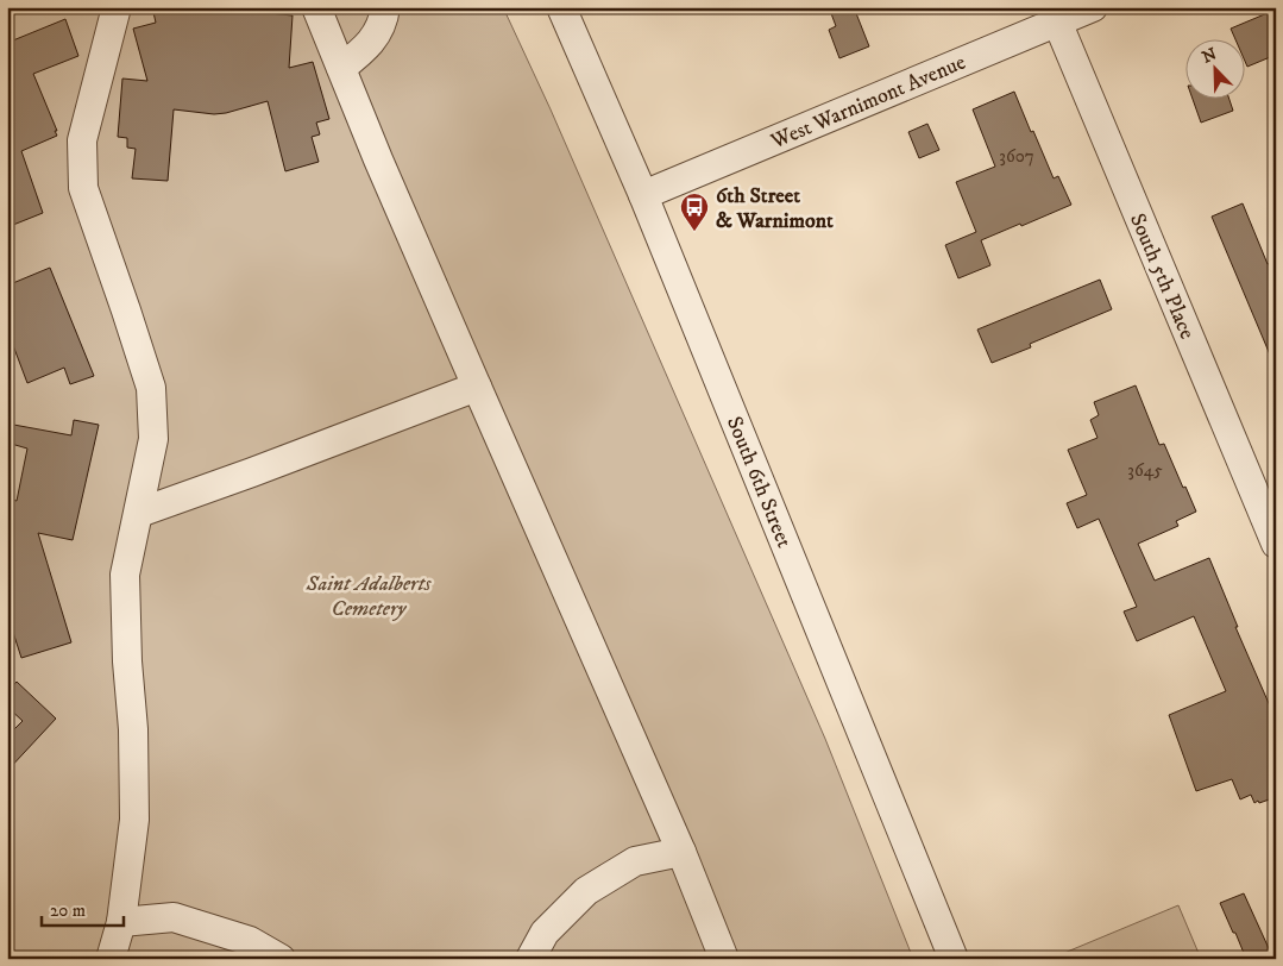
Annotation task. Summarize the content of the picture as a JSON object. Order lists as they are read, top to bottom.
{
  "streets": {
    "street": ["West Warnimont Avenue", "South 5th Place", "South 6th Street"]
  },
  "crossings": [
    ["West Warnimont Avenue", "South 5th Place"],
    ["West Warnimont Avenue", "South 6th Street"]
  ],
  "parks": ["Saint Adalberts Cemetery"],
  "places": {
    "bus stop": ["6th Street & Warnimont"]
  },
  "house_numbers": ["3607", "3645"],
  "scale_bar": "20 m",
  "north": "top left"
}
